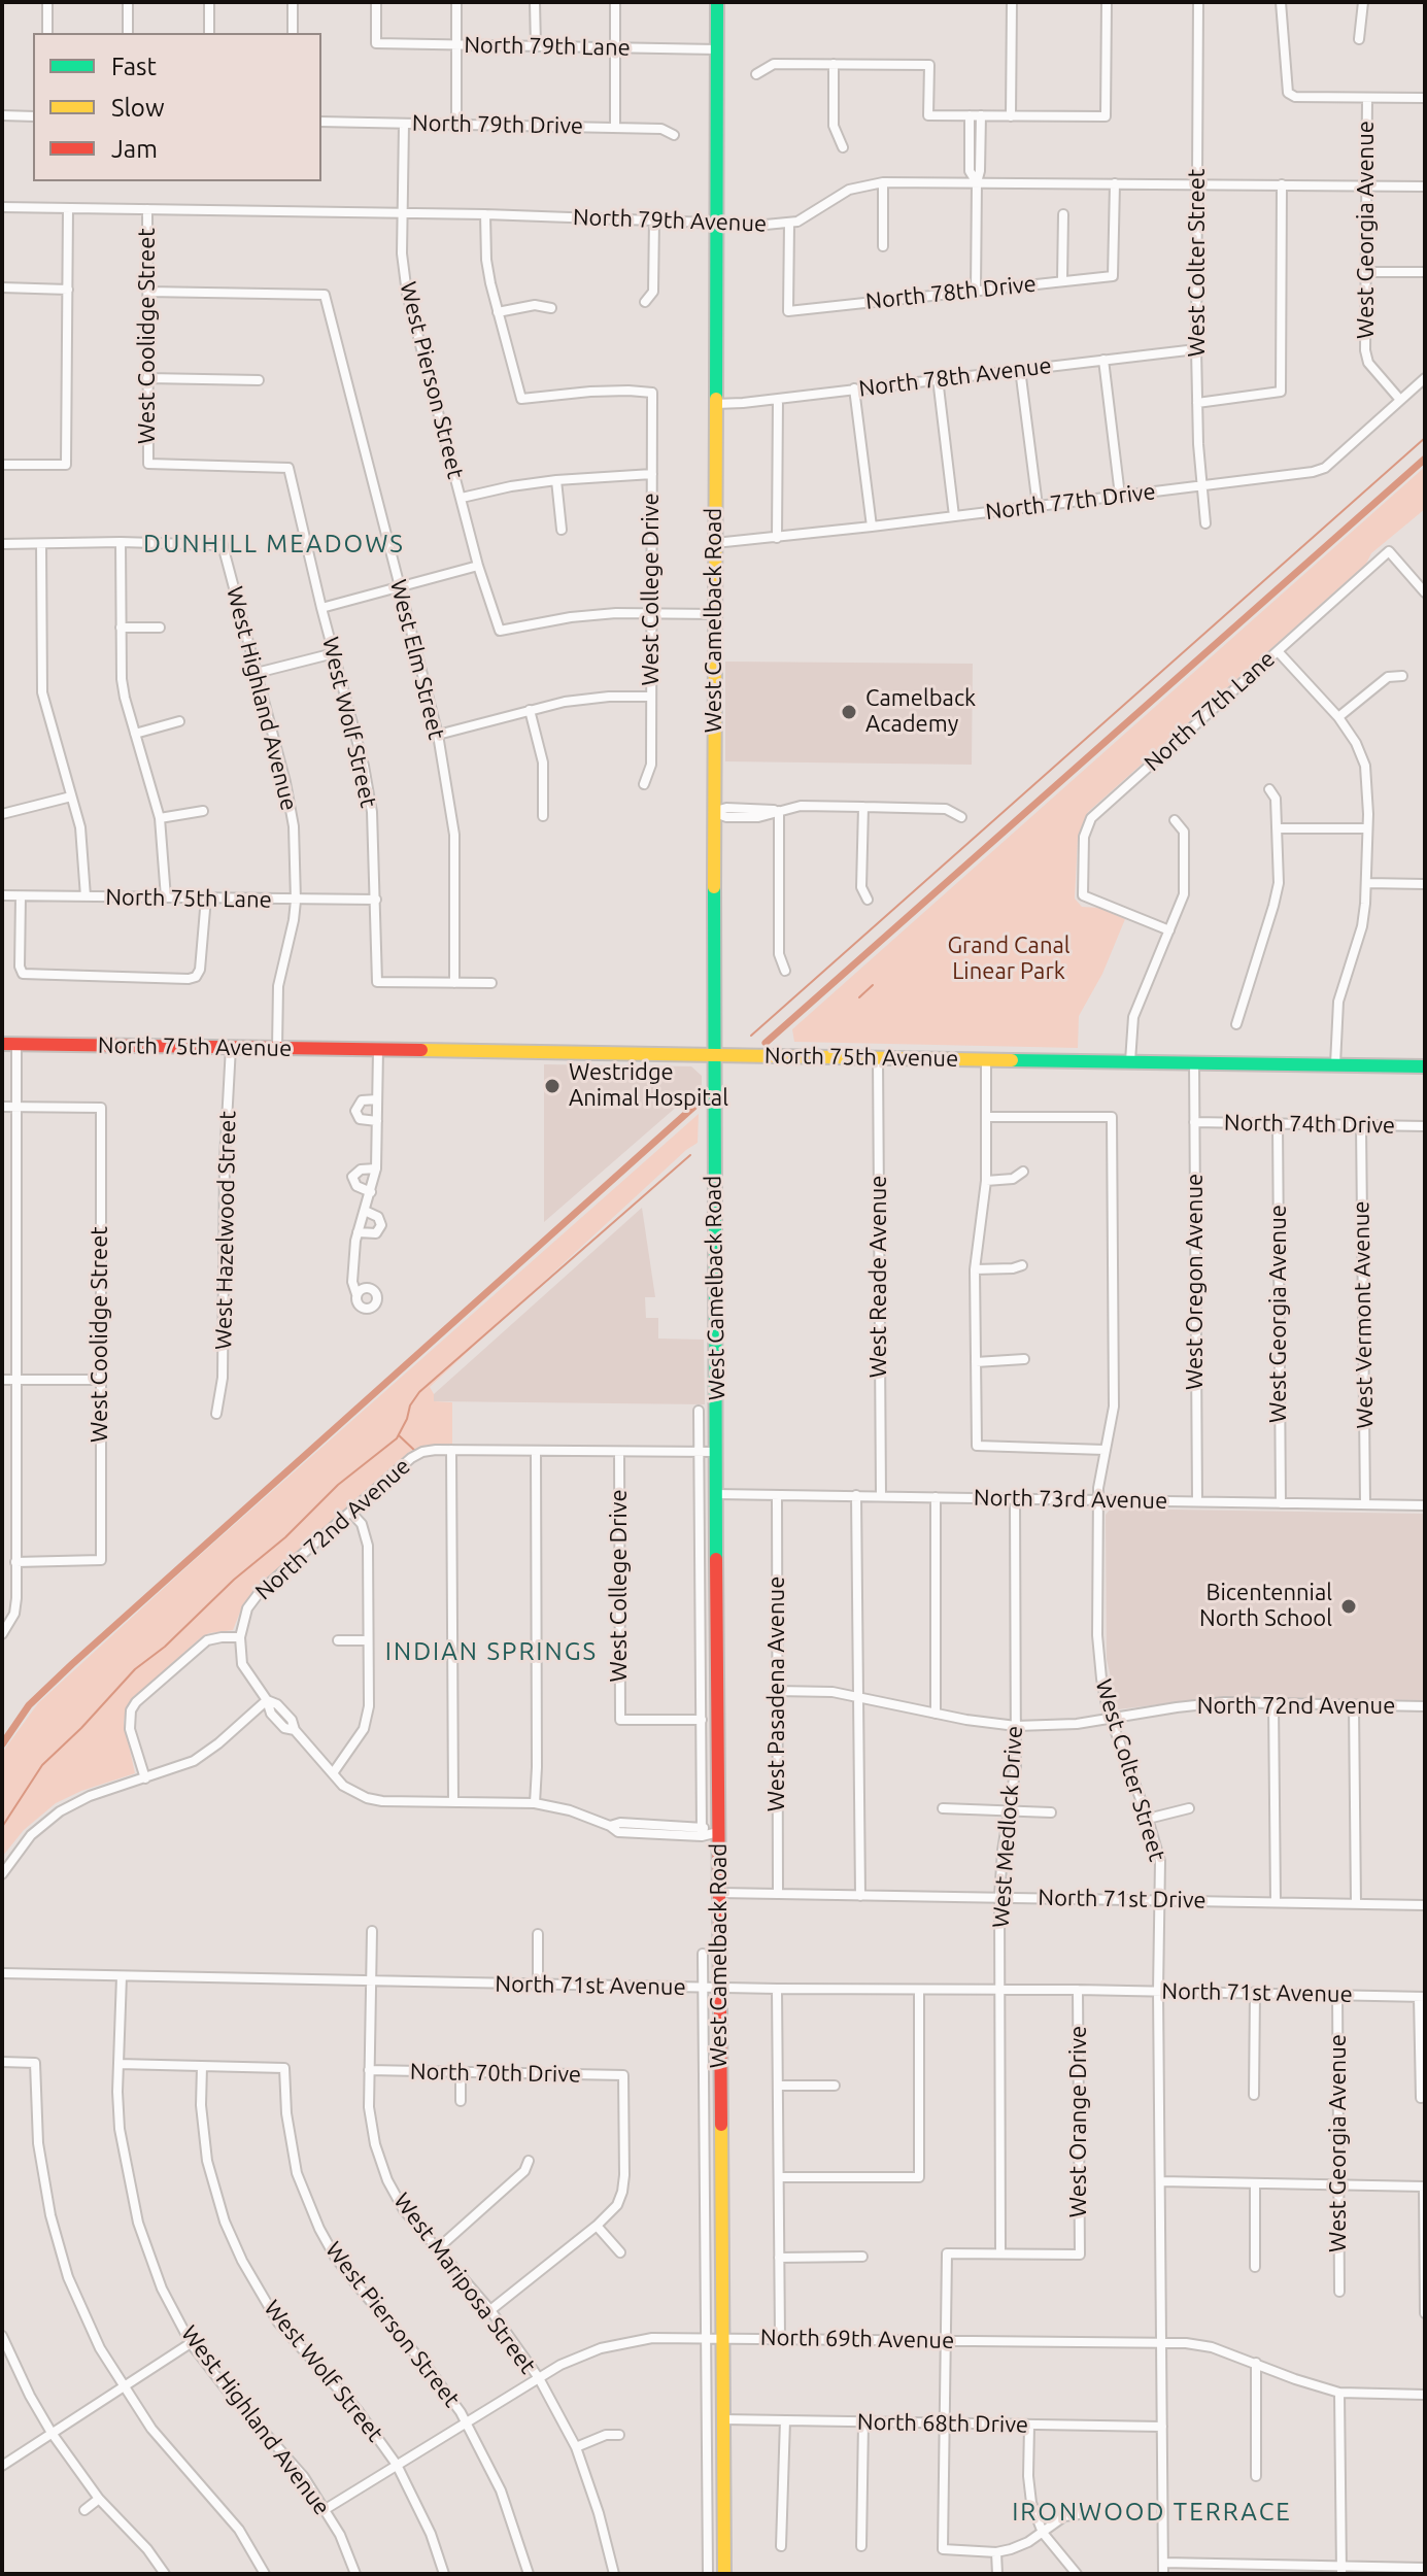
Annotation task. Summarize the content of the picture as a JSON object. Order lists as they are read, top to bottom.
{
  "streets": {
    "main road": ["West Camelback Road", "North 75th Avenue"],
    "street": [
      "North 79th Lane",
      "North 79th Drive",
      "North 79th Avenue",
      "West Georgia Avenue",
      "West Colter Street",
      "North 78th Drive",
      "West Coolidge Street",
      "North 78th Avenue",
      "West Pierson Street",
      "North 77th Drive",
      "West College Drive",
      "West Elm Street",
      "West Highland Avenue",
      "North 77th Lane",
      "West Wolf Street",
      "North 75th Lane",
      "North 74th Drive",
      "West Hazelwood Street",
      "West Reade Avenue",
      "West Oregon Avenue",
      "West Vermont Avenue",
      "North 73rd Avenue",
      "North 72nd Avenue",
      "West Pasadena Avenue",
      "West Medlock Drive",
      "North 71st Drive",
      "North 71st Avenue",
      "North 70th Drive",
      "West Orange Drive",
      "West Mariposa Street",
      "North 69th Avenue",
      "North 68th Drive"
    ]
  },
  "crossings": [
    ["North 79th Lane", "West Camelback Road"],
    ["North 79th Drive", "West Pierson Street"],
    ["North 79th Avenue", "West Georgia Avenue"],
    ["North 79th Avenue", "West Colter Street"],
    ["North 79th Avenue", "North 78th Drive"],
    ["North 79th Avenue", "West Coolidge Street"],
    ["North 79th Avenue", "West Pierson Street"],
    ["North 79th Avenue", "West Camelback Road"],
    ["West Georgia Avenue", "North 77th Drive"],
    ["West Georgia Avenue", "North 74th Drive"],
    ["West Georgia Avenue", "North 73rd Avenue"],
    ["West Georgia Avenue", "North 71st Avenue"],
    ["West Colter Street", "North 78th Avenue"],
    ["West Colter Street", "North 77th Drive"],
    ["West Colter Street", "North 73rd Avenue"],
    ["West Colter Street", "North 72nd Avenue"],
    ["West Colter Street", "North 71st Drive"],
    ["West Colter Street", "North 71st Avenue"],
    ["West Colter Street", "North 69th Avenue"],
    ["West Colter Street", "North 68th Drive"],
    ["West Coolidge Street", "West Elm Street"],
    ["West Coolidge Street", "West Wolf Street"],
    ["North 78th Avenue", "West Camelback Road"],
    ["West Pierson Street", "West College Drive"],
    ["West Pierson Street", "West Wolf Street"],
    ["West Pierson Street", "North 69th Avenue"],
    ["North 77th Drive", "West Camelback Road"],
    ["West College Drive", "West Camelback Road"],
    ["West Camelback Road", "North 75th Avenue"],
    ["West Camelback Road", "North 73rd Avenue"],
    ["West Camelback Road", "North 71st Drive"],
    ["West Camelback Road", "North 71st Avenue"],
    ["West Camelback Road", "North 69th Avenue"],
    ["West Camelback Road", "North 68th Drive"],
    ["West Elm Street", "West Wolf Street"],
    ["West Highland Avenue", "North 75th Lane"],
    ["West Highland Avenue", "North 75th Avenue"],
    ["West Highland Avenue", "North 71st Avenue"],
    ["West Highland Avenue", "North 69th Avenue"],
    ["West Wolf Street", "North 75th Lane"],
    ["West Wolf Street", "North 69th Avenue"],
    ["North 75th Avenue", "West Hazelwood Street"],
    ["North 75th Avenue", "West Reade Avenue"],
    ["North 75th Avenue", "West Oregon Avenue"],
    ["North 74th Drive", "West Oregon Avenue"],
    ["North 74th Drive", "West Vermont Avenue"],
    ["West Reade Avenue", "North 73rd Avenue"],
    ["West Oregon Avenue", "North 73rd Avenue"],
    ["West Vermont Avenue", "North 73rd Avenue"],
    ["North 73rd Avenue", "West Pasadena Avenue"],
    ["North 73rd Avenue", "West Medlock Drive"],
    ["North 72nd Avenue", "West Pasadena Avenue"],
    ["North 72nd Avenue", "West Medlock Drive"],
    ["West Pasadena Avenue", "North 71st Drive"],
    ["West Medlock Drive", "North 71st Drive"],
    ["West Medlock Drive", "North 71st Avenue"],
    ["West Medlock Drive", "West Orange Drive"],
    ["North 71st Avenue", "West Orange Drive"],
    ["North 71st Avenue", "West Mariposa Street"],
    ["North 70th Drive", "West Mariposa Street"],
    ["West Mariposa Street", "North 69th Avenue"]
  ],
  "districts": ["DUNHILL MEADOWS", "INDIAN SPRINGS", "IRONWOOD TERRACE"],
  "parks": ["Grand Canal Linear Park"],
  "places": ["Camelback Academy", "Westridge Animal Hospital", "Bicentennial North School"],
  "legend": ["Fast", "Slow", "Jam"]
}
